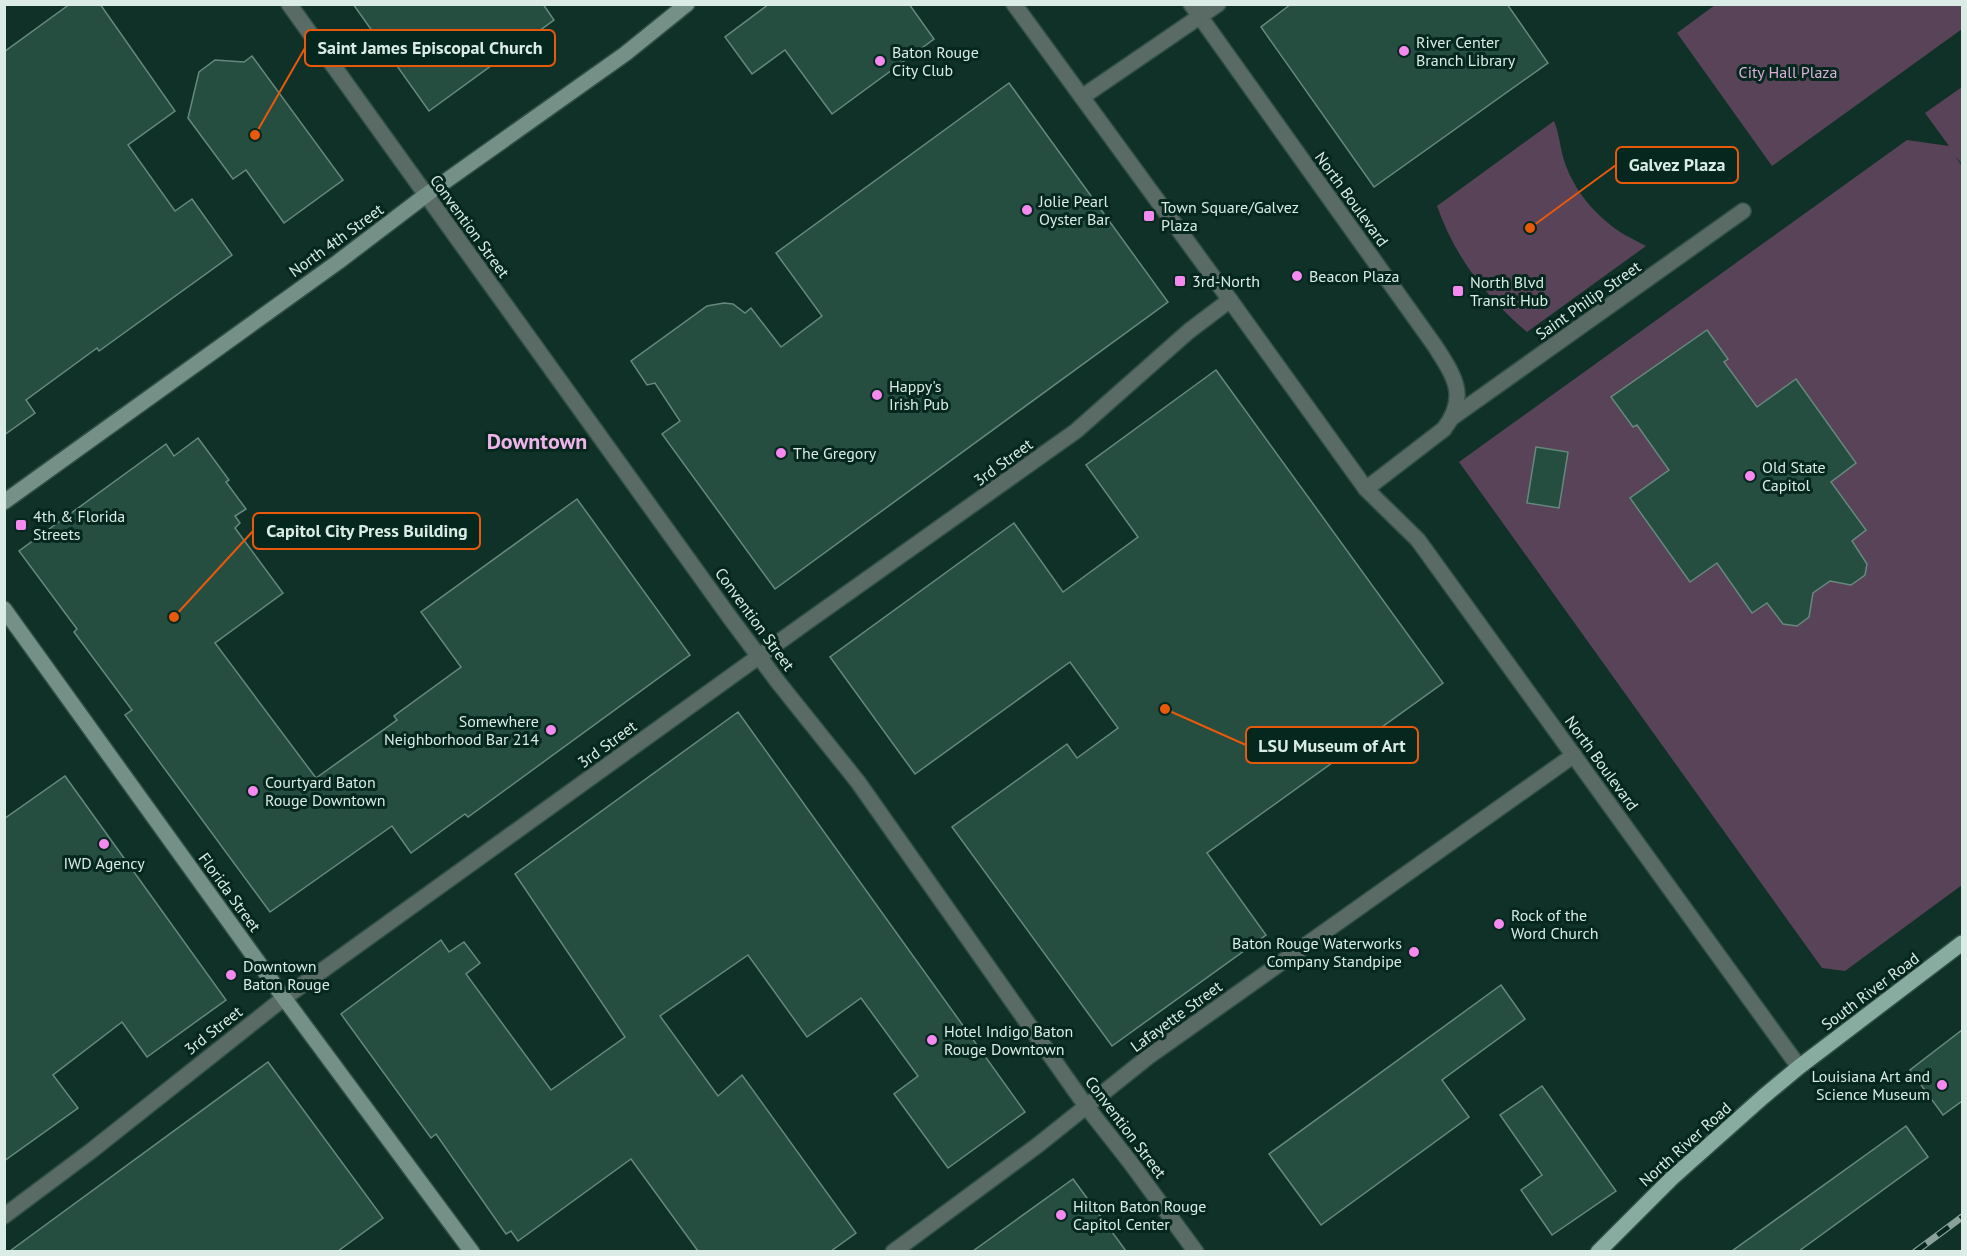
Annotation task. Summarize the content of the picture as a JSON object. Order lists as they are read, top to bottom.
{
  "streets": {
    "main road": [
      "North 4th Street",
      "Florida Street",
      "South River Road",
      "North River Road"
    ],
    "street": [
      "North Boulevard",
      "Convention Street",
      "Saint Philip Street",
      "3rd Street",
      "Lafayette Street"
    ]
  },
  "crossings": [
    ["North Boulevard", "Saint Philip Street"],
    ["North Boulevard", "3rd Street"],
    ["North Boulevard", "South River Road"],
    ["North Boulevard", "Lafayette Street"],
    ["North Boulevard", "North River Road"],
    ["Convention Street", "North 4th Street"],
    ["Convention Street", "3rd Street"],
    ["Convention Street", "Lafayette Street"],
    ["3rd Street", "Florida Street"],
    ["South River Road", "North River Road"]
  ],
  "districts": ["Downtown"],
  "parks": ["City Hall Plaza"],
  "places": {
    "other": [
      "River Center Branch Library",
      "Baton Rouge City Club",
      "Saint James Episcopal Church",
      "Jolie Pearl Oyster Bar",
      "Galvez Plaza",
      "Beacon Plaza",
      "Happy's Irish Pub",
      "The Gregory",
      "Old State Capitol",
      "Capitol City Press Building",
      "LSU Museum of Art",
      "Somewhere Neighborhood Bar 214",
      "Courtyard Baton Rouge Downtown",
      "IWD Agency",
      "Rock of the Word Church",
      "Baton Rouge Waterworks Company Standpipe",
      "Downtown Baton Rouge",
      "Hotel Indigo Baton Rouge Downtown",
      "Louisiana Art and Science Museum",
      "Hilton Baton Rouge Capitol Center"
    ],
    "transit": [
      "Town Square/Galvez Plaza",
      "3rd-North",
      "North Blvd Transit Hub",
      "4th & Florida Streets"
    ]
  }
}
